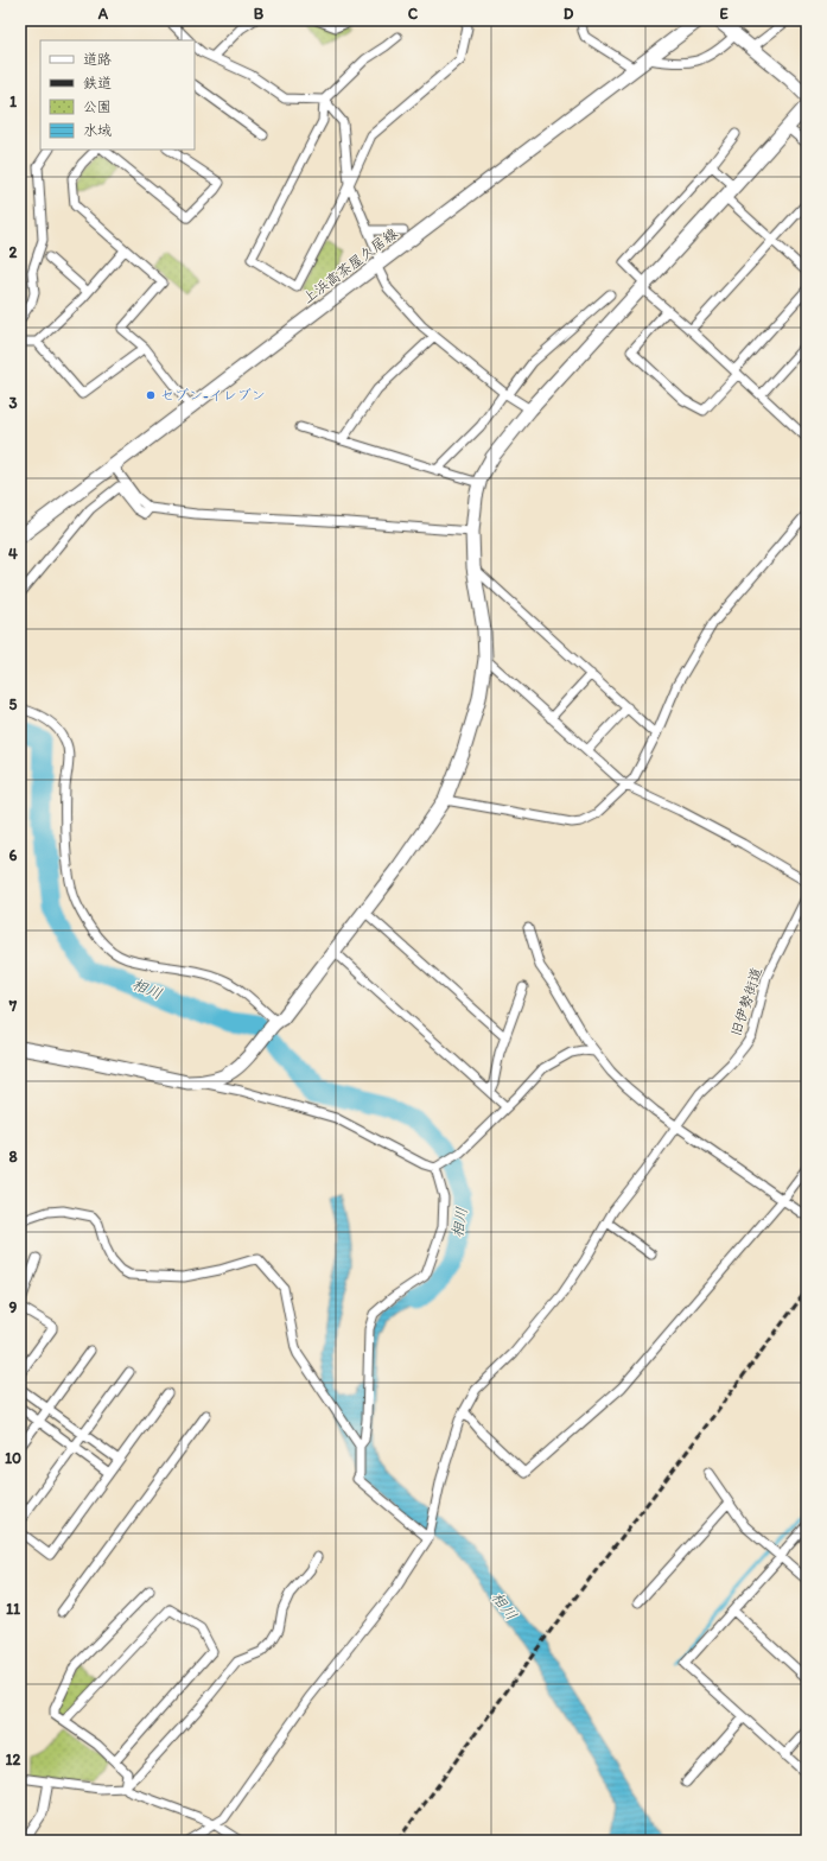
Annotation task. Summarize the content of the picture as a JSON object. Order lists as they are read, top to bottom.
{
  "streets": {
    "street": ["上浜高茶屋久居線", "旧伊勢街道"]
  },
  "water": ["相川"],
  "places": ["セブン-イレブン"],
  "legend": [
    "道路",
    "鉄道",
    "公園",
    "水域"
  ],
  "grid": {
    "columns": [
      "A",
      "B",
      "C",
      "D",
      "E"
    ],
    "rows": [
      "1",
      "2",
      "3",
      "4",
      "5",
      "6",
      "7",
      "8",
      "9",
      "10",
      "11",
      "12"
    ]
  }
}
